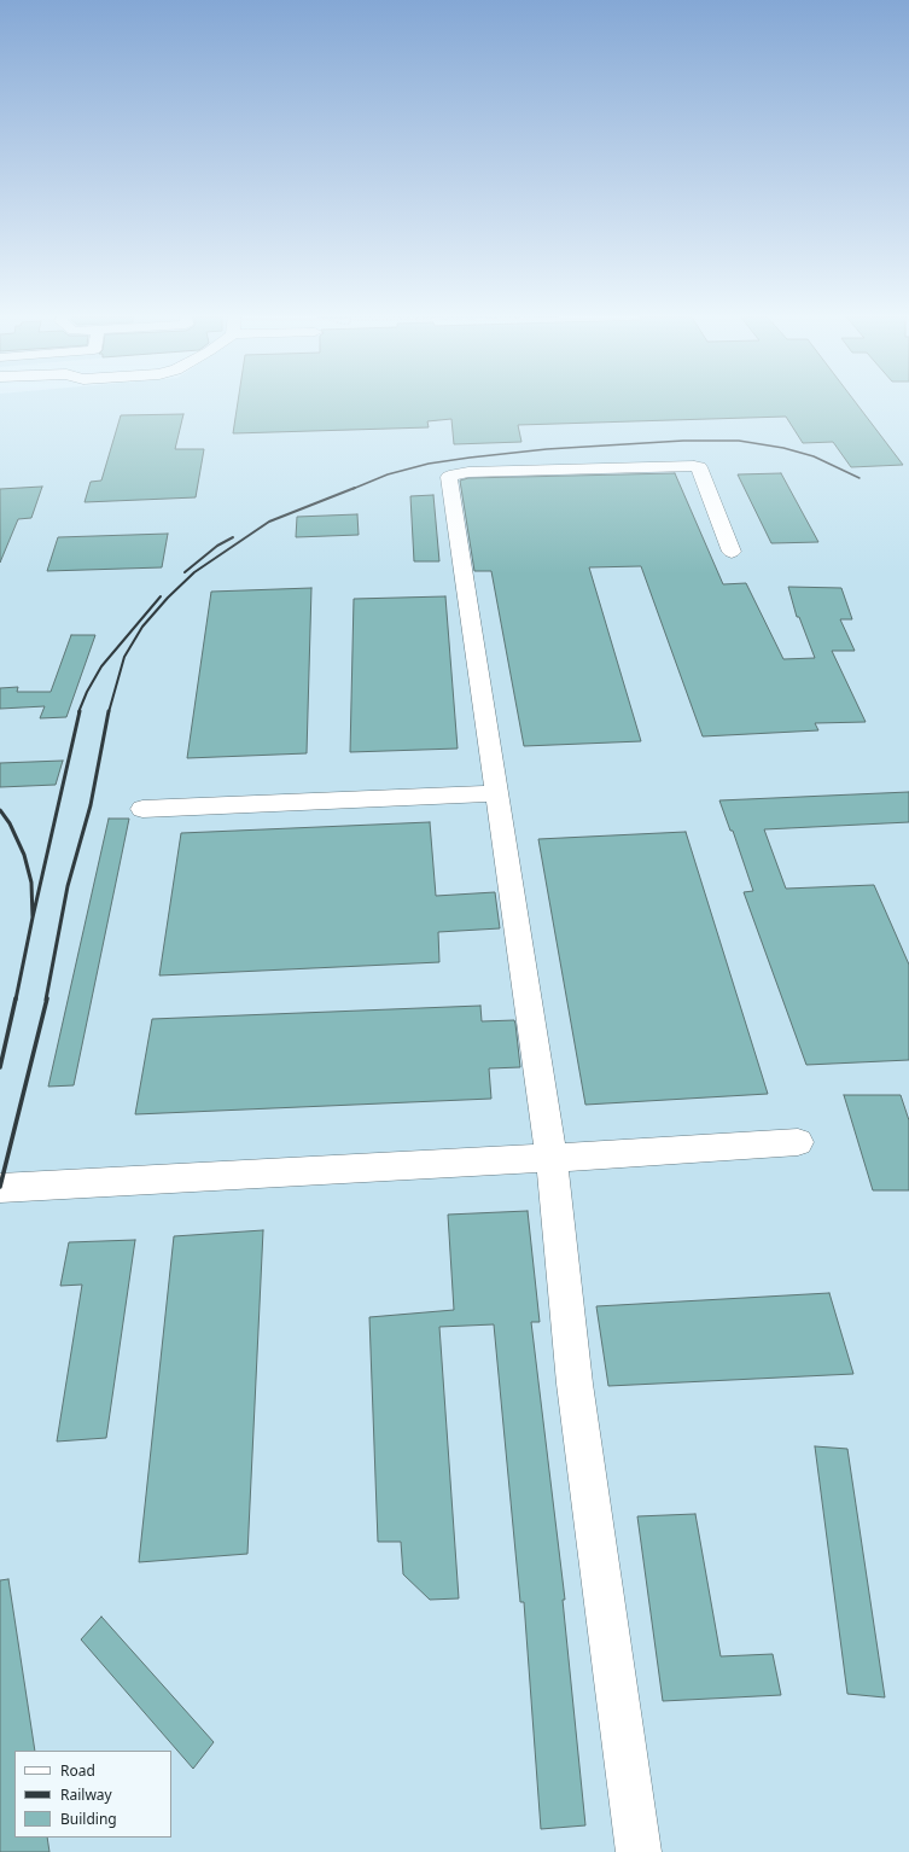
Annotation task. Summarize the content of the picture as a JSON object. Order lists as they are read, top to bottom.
{
  "legend": ["Road", "Railway", "Building"]
}
